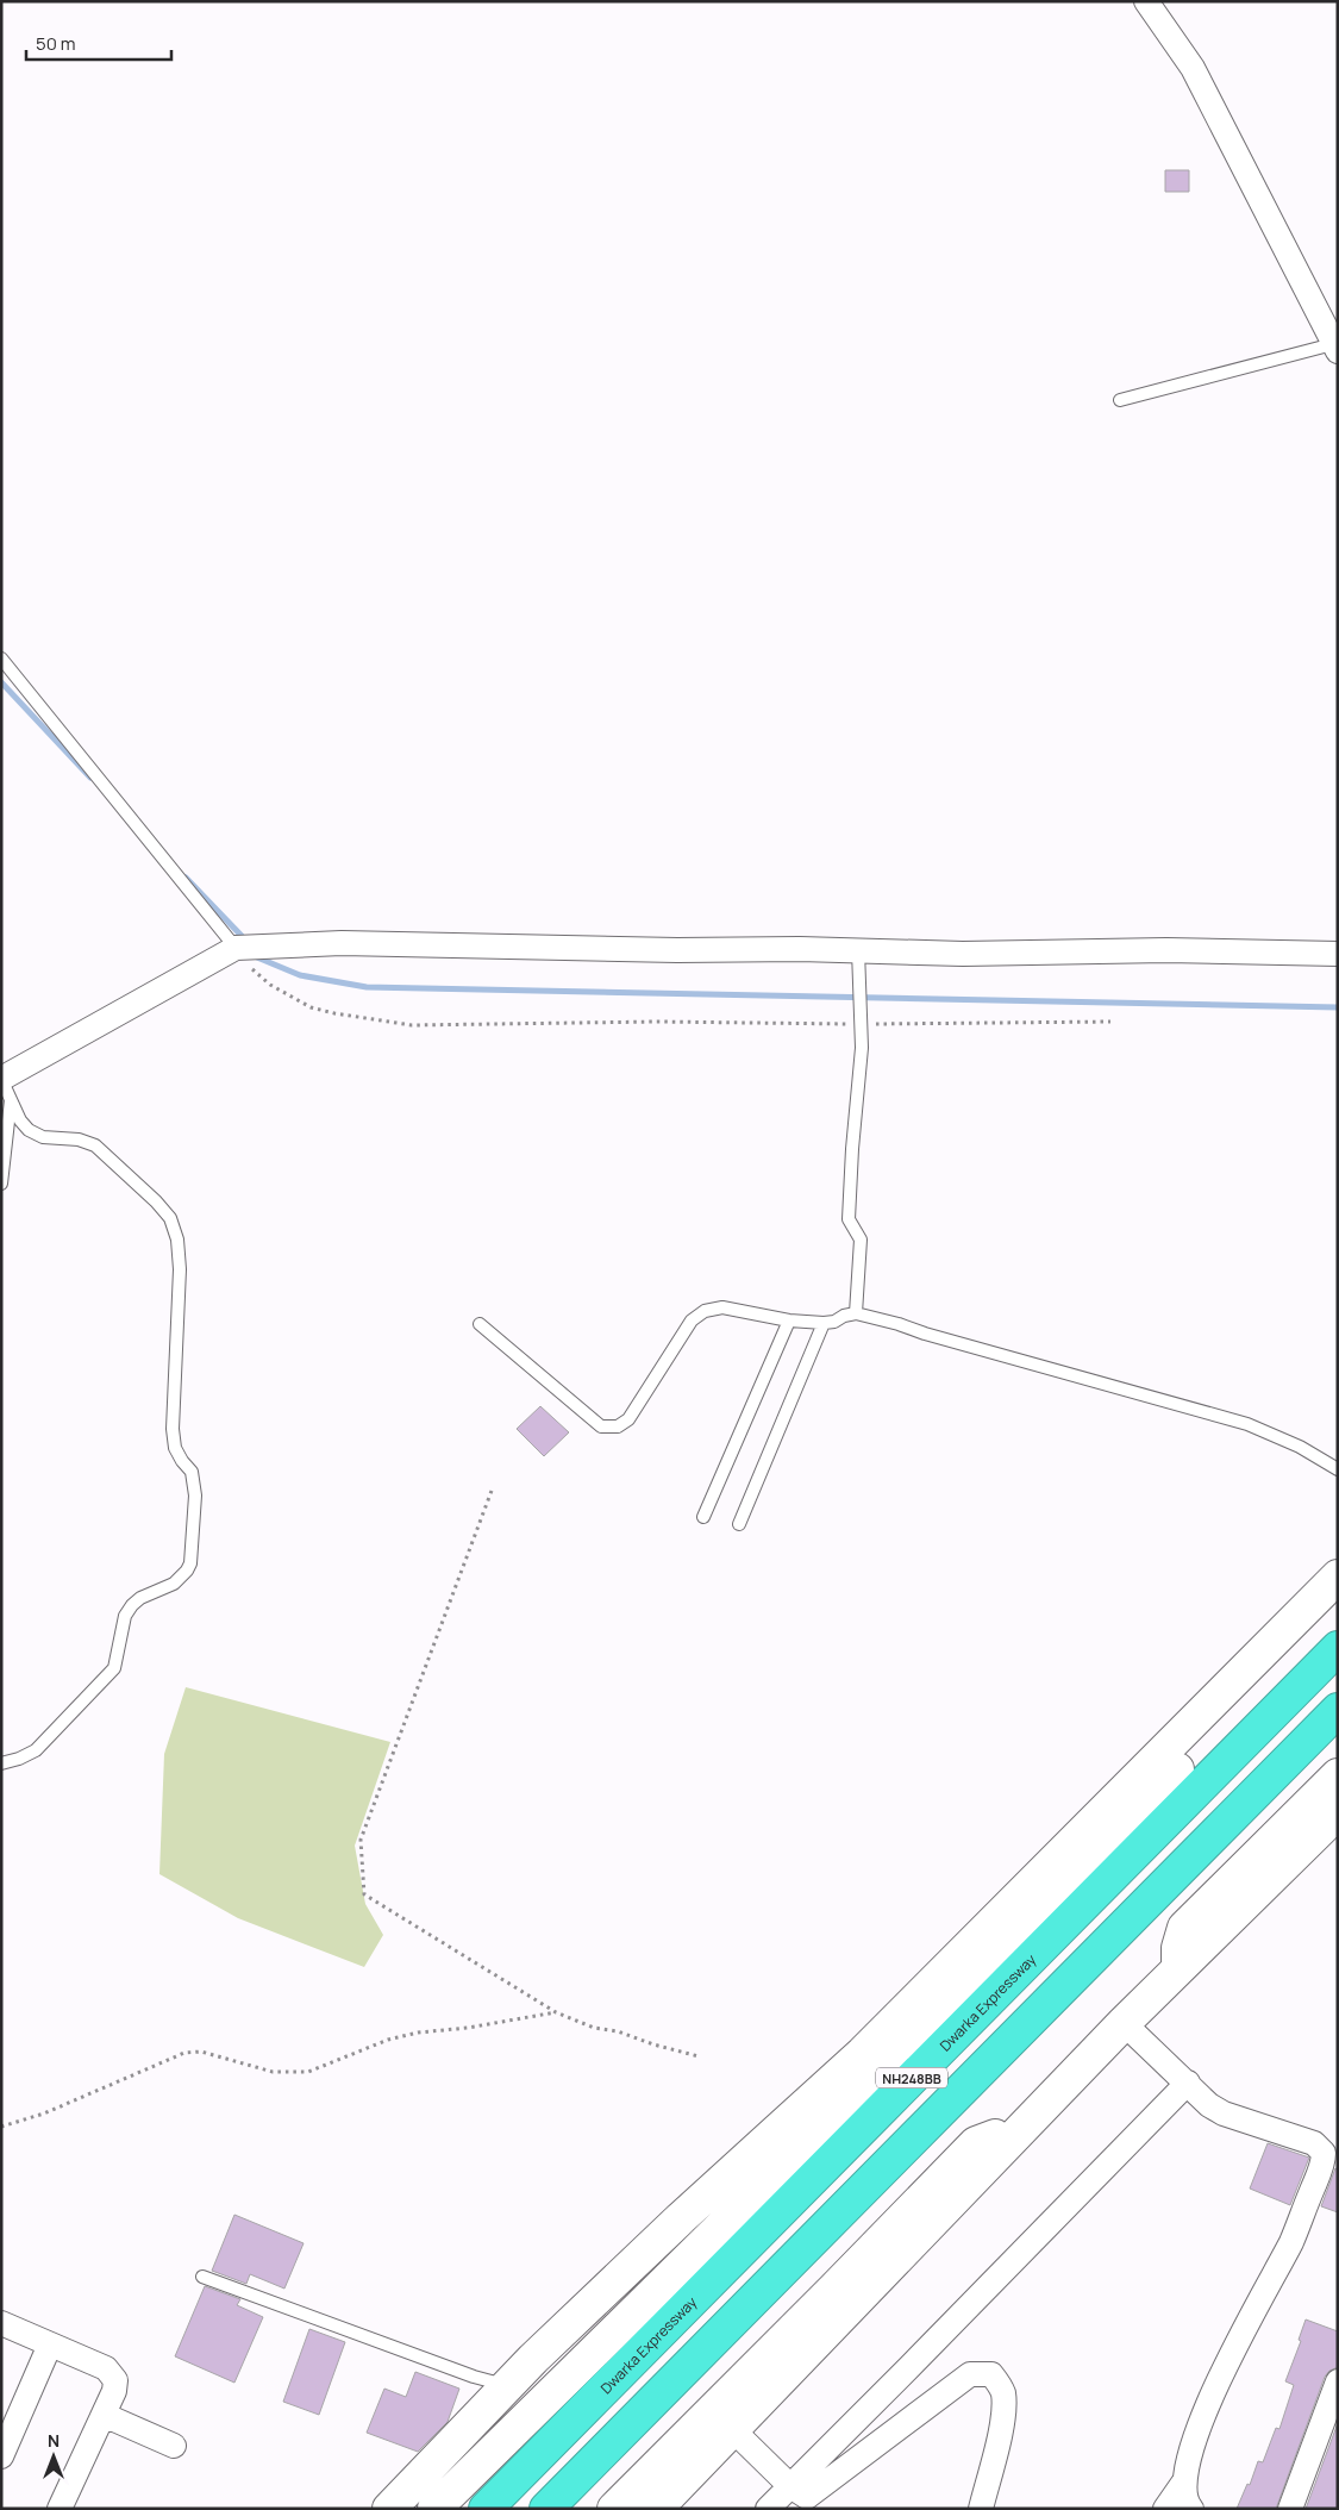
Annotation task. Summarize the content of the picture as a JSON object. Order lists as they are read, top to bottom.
{
  "streets": {
    "highway": ["Dwarka Expressway", "NH248BB"]
  },
  "scale_bar": "50 m",
  "north": "top"
}
